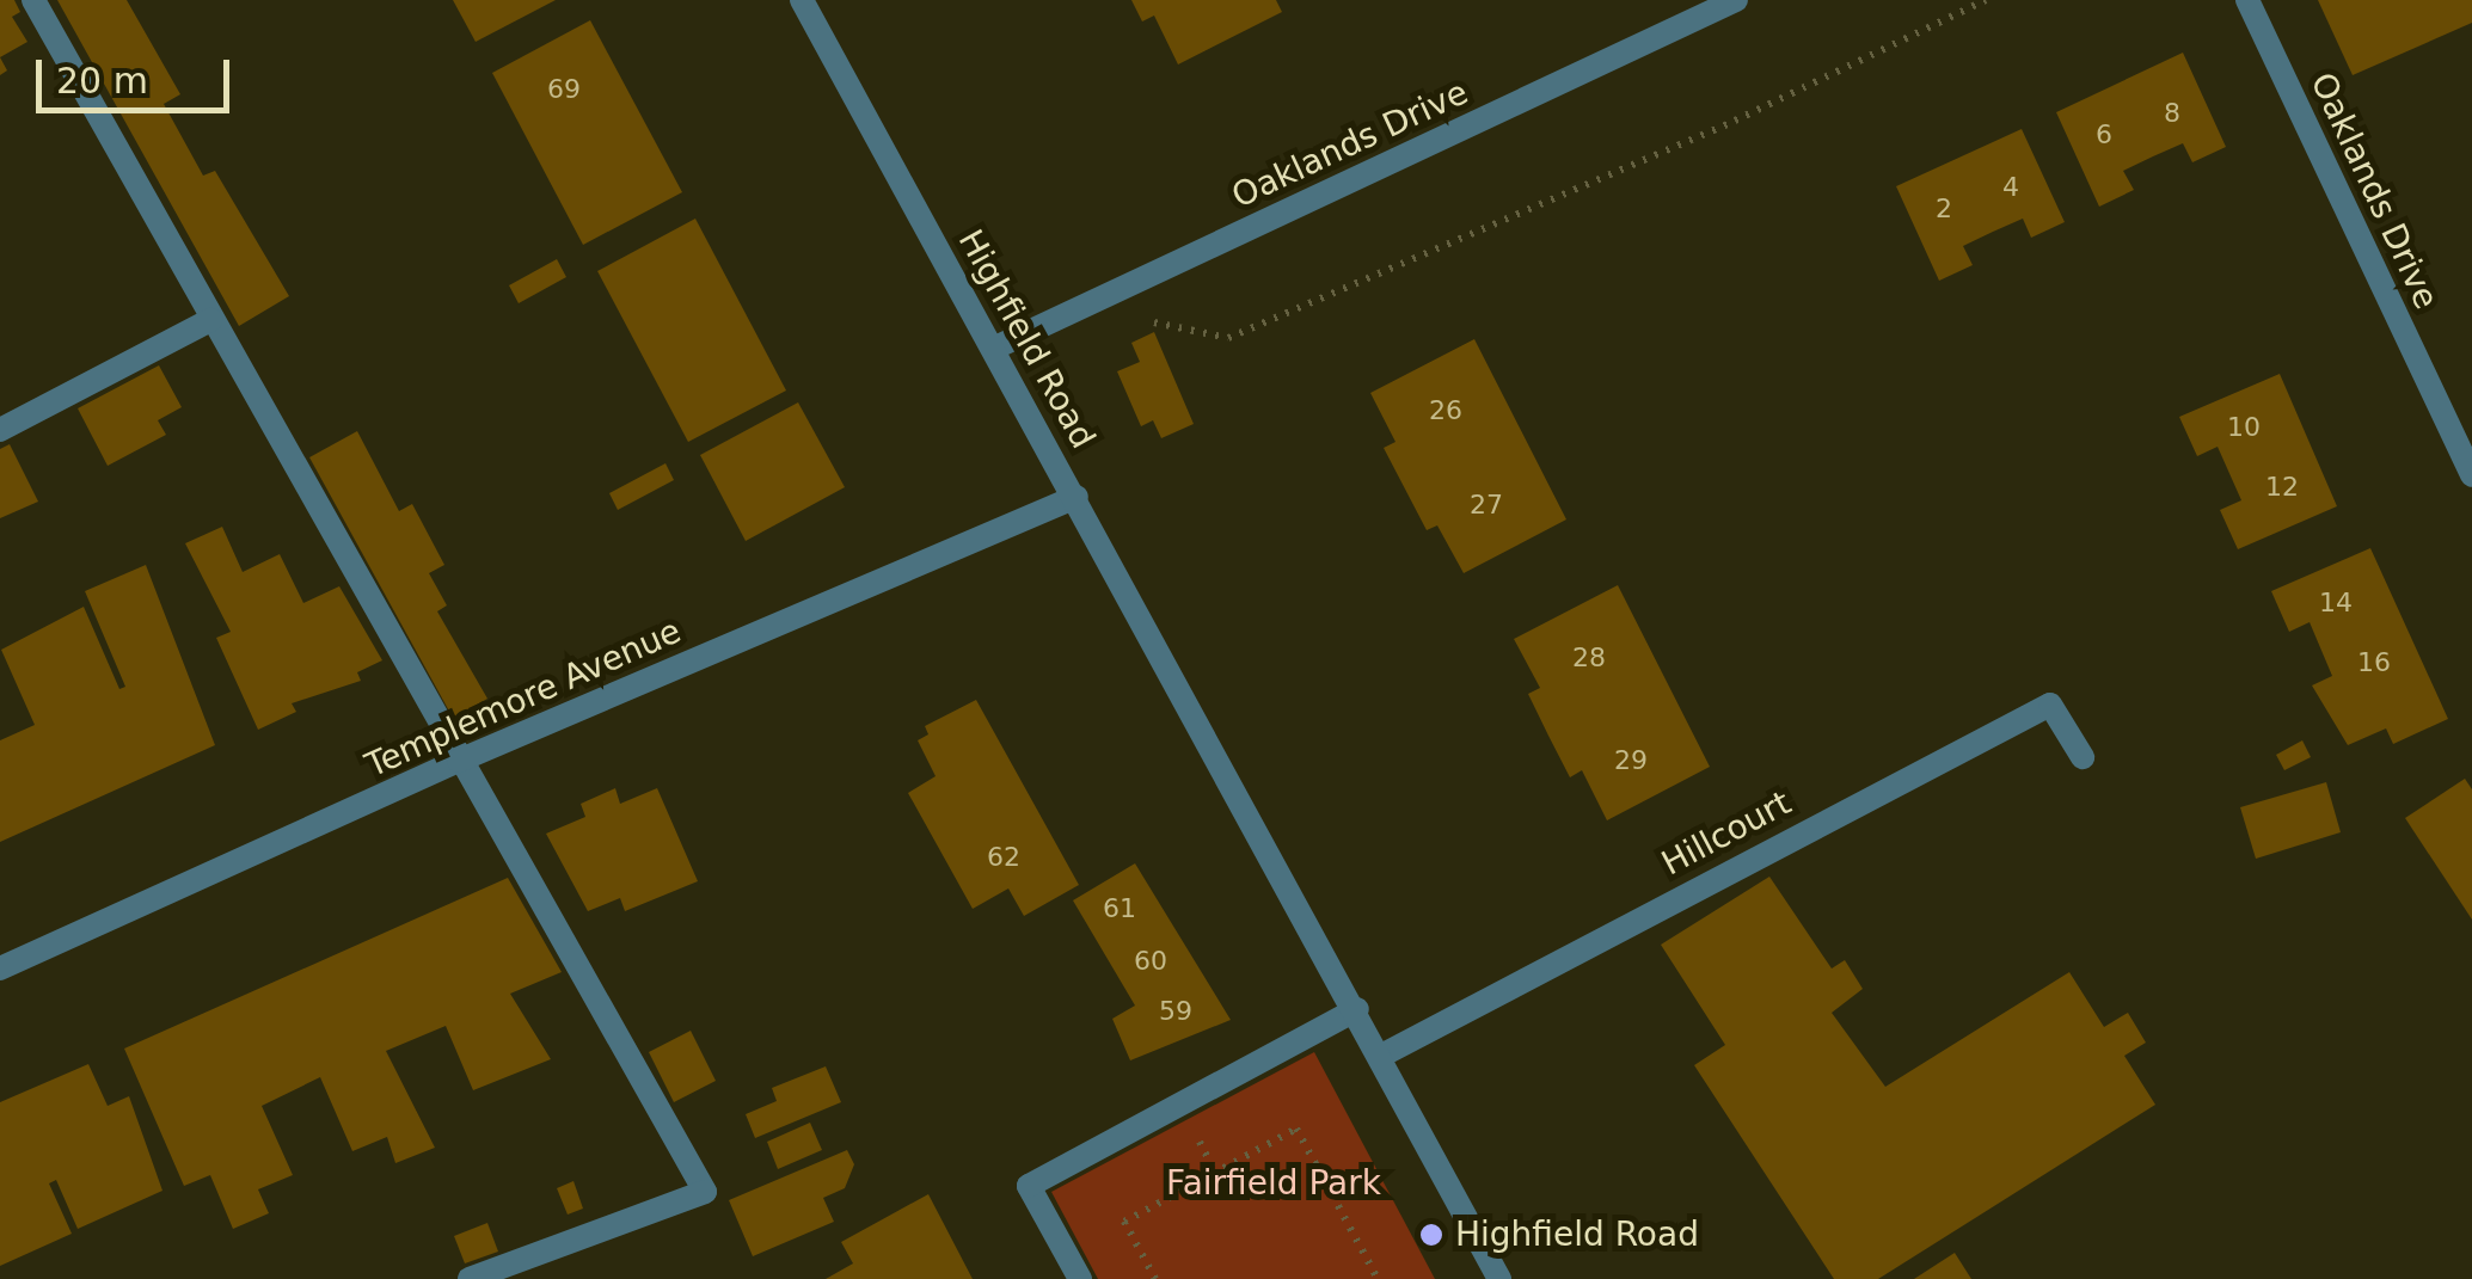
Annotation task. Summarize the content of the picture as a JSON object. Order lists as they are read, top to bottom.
{
  "streets": {
    "street": [
      "Oaklands Drive",
      "Highfield Road",
      "Templemore Avenue",
      "Hillcourt"
    ]
  },
  "crossings": [
    ["Oaklands Drive", "Highfield Road"],
    ["Highfield Road", "Templemore Avenue"],
    ["Highfield Road", "Hillcourt"]
  ],
  "parks": ["Fairfield Park"],
  "places": ["Highfield Road"],
  "house_numbers": [
    "69",
    "8",
    "6",
    "4",
    "2",
    "26",
    "10",
    "12",
    "27",
    "14",
    "28",
    "16",
    "29",
    "62",
    "61",
    "60",
    "59"
  ],
  "scale_bar": "20 m"
}
